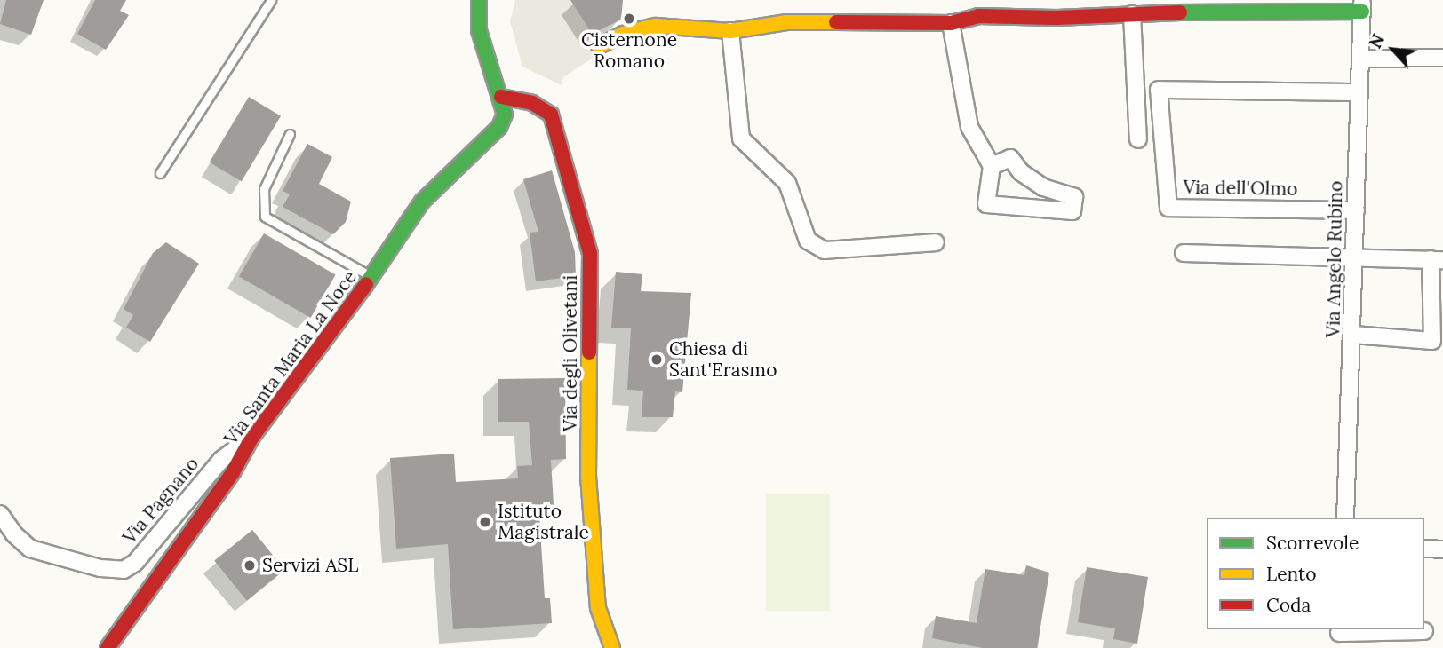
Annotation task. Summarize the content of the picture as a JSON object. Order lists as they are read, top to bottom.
{
  "streets": {
    "street": [
      "Via dell'Olmo",
      "Via Angelo Rubino",
      "Via degli Olivetani",
      "Via Santa Maria La Noce",
      "Via Pagnano"
    ]
  },
  "crossings": [
    ["Via dell'Olmo", "Via Angelo Rubino"],
    ["Via degli Olivetani", "Via Santa Maria La Noce"],
    ["Via Santa Maria La Noce", "Via Pagnano"]
  ],
  "places": [
    "Cisternone Romano",
    "Chiesa di Sant'Erasmo",
    "Istituto Magistrale",
    "Servizi ASL"
  ],
  "legend": ["Scorrevole", "Lento", "Coda"],
  "north": "top left"
}
